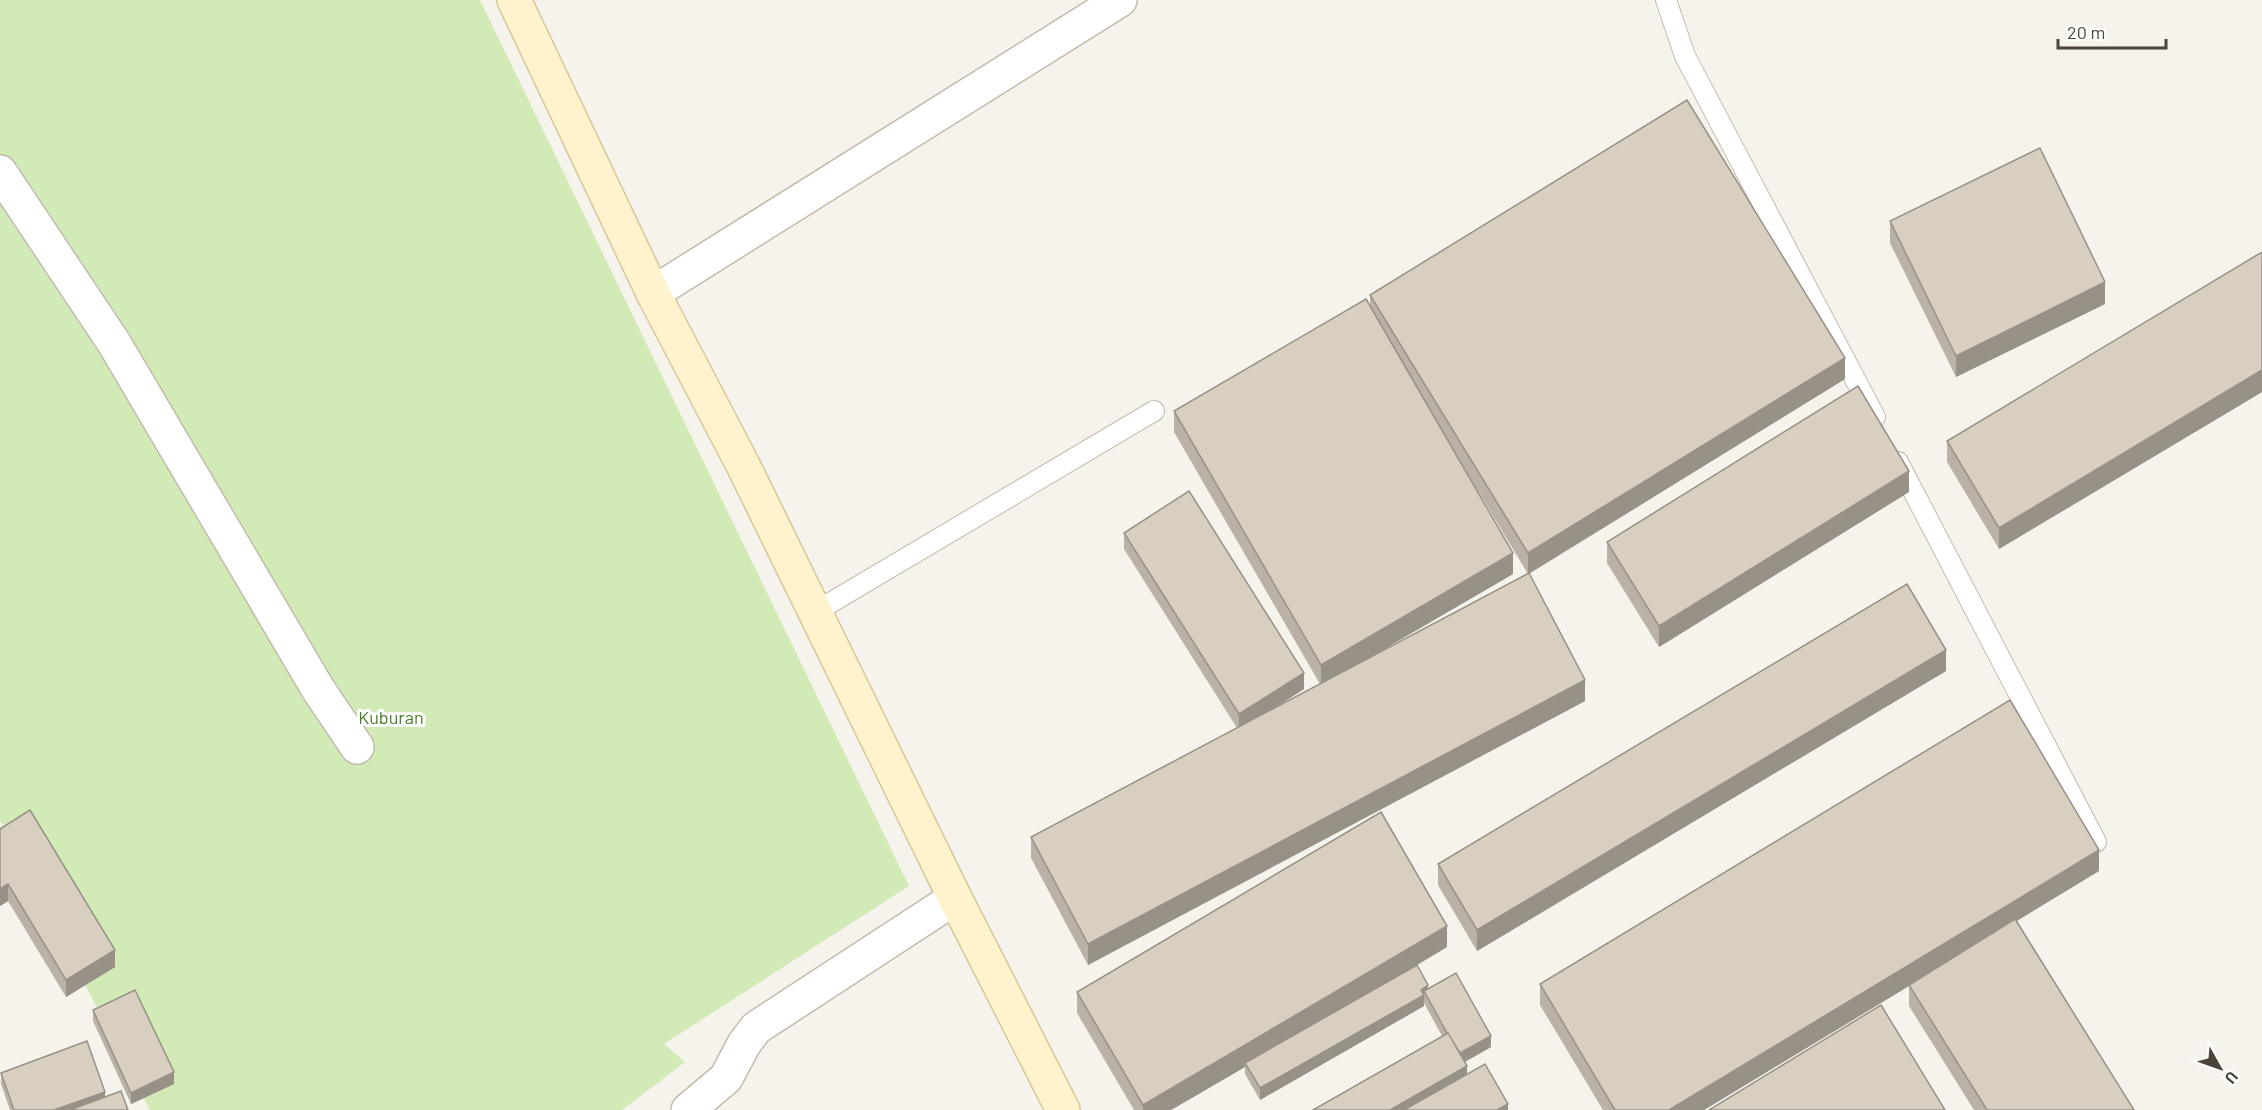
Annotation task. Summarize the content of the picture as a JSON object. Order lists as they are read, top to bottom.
{
  "parks": ["Kuburan"],
  "scale_bar": "20 m",
  "north": "bottom right"
}
